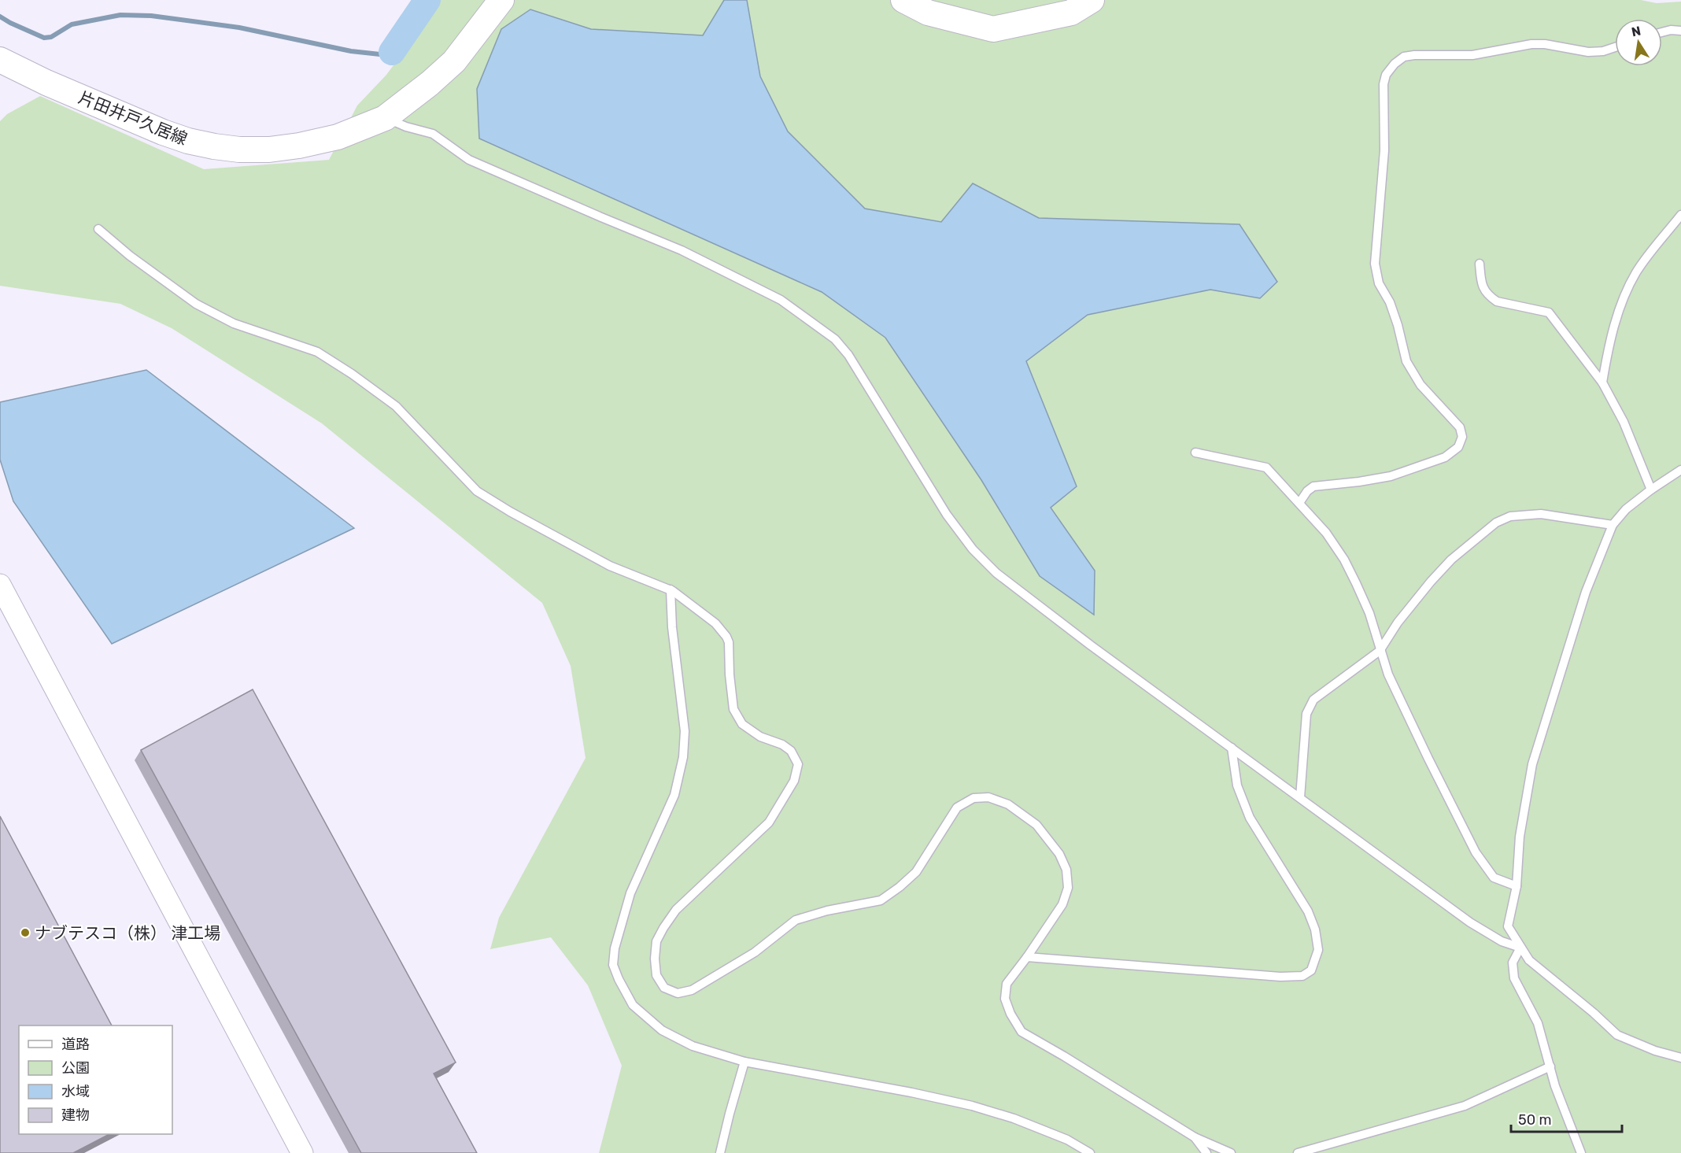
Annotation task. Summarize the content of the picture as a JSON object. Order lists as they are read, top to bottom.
{
  "streets": {
    "main road": ["片田井戸久居線"]
  },
  "places": ["ナブテスコ（株） 津工場"],
  "legend": [
    "道路",
    "公園",
    "水域",
    "建物"
  ],
  "scale_bar": "50 m",
  "north": "top"
}
